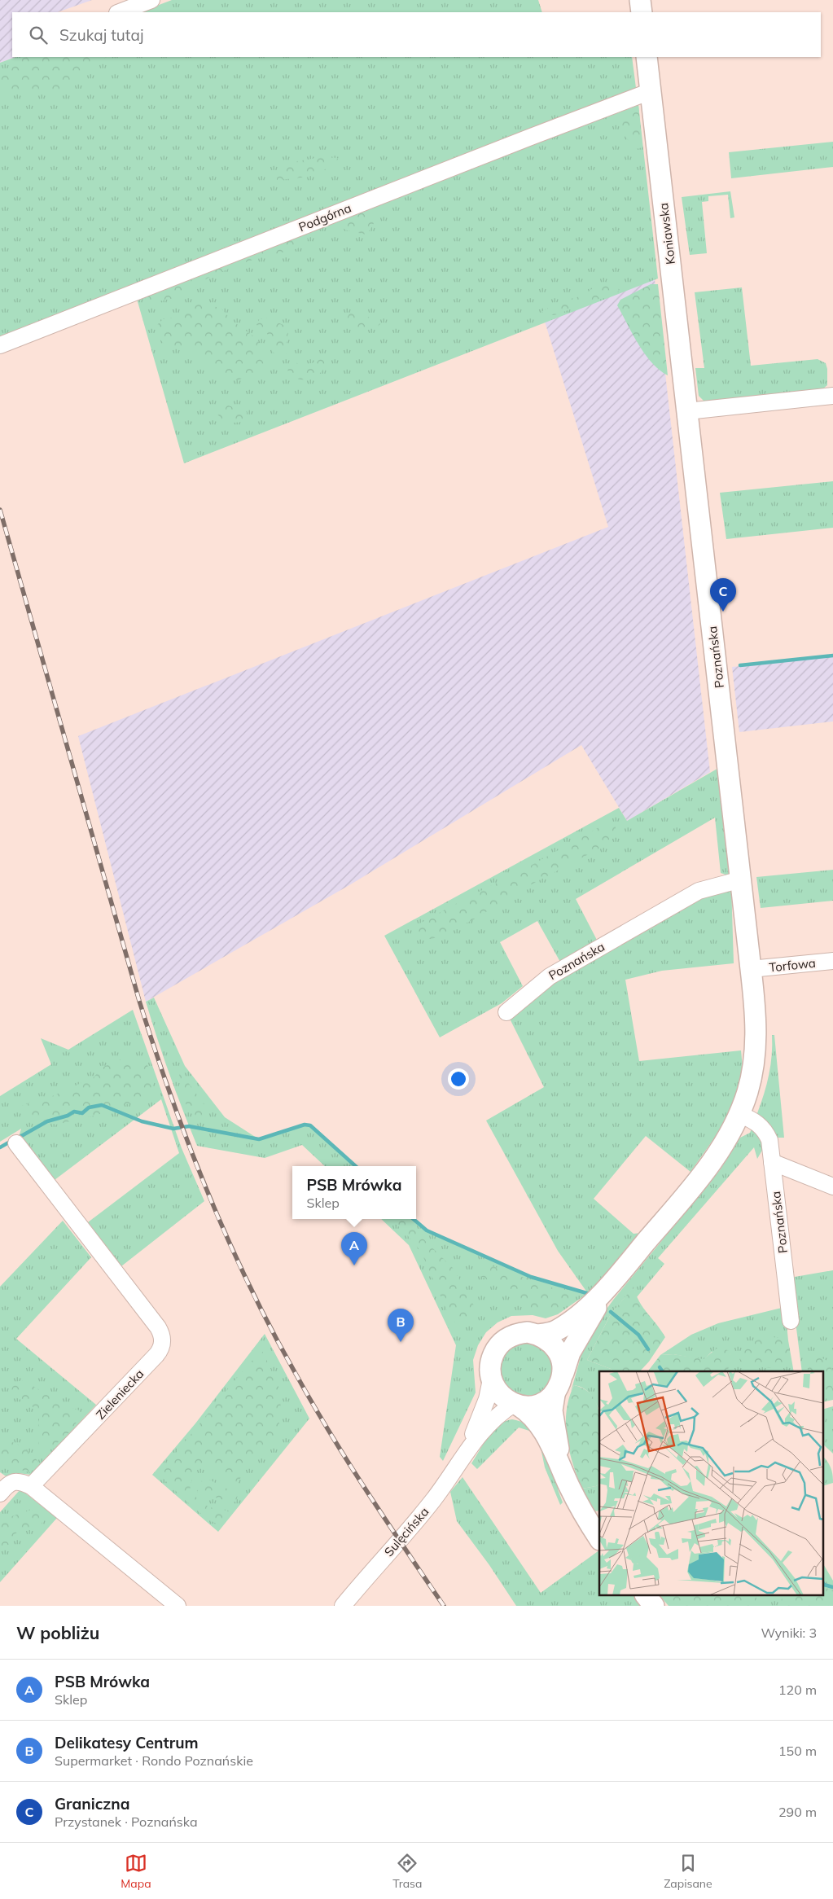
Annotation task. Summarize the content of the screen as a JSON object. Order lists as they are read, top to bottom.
{
  "streets": {
    "main road": ["Koniawska", "Poznańska"],
    "street": [
      "Podgórna",
      "Torfowa",
      "Zieleniecka",
      "Sulęcińska"
    ]
  },
  "crossings": [
    ["Podgórna", "Koniawska"],
    ["Koniawska", "Poznańska"],
    ["Poznańska", "Torfowa"],
    ["Poznańska", "Sulęcińska"]
  ],
  "page": {
    "search": "Szukaj tutaj",
    "pins": ["C", "A", "B"],
    "popup": ["PSB Mrówka", "Sklep"],
    "heading": ["W pobliżu", "Wyniki: 3"],
    "list": [
      {
        "mark": "A",
        "name": "PSB Mrówka",
        "note": "Sklep",
        "value": "120 m"
      },
      {
        "mark": "B",
        "name": "Delikatesy Centrum",
        "note": "Supermarket · Rondo Poznańskie",
        "value": "150 m"
      },
      {
        "mark": "C",
        "name": "Graniczna",
        "note": "Przystanek · Poznańska",
        "value": "290 m"
      }
    ],
    "nav": ["Mapa", "Trasa", "Zapisane"]
  }
}
